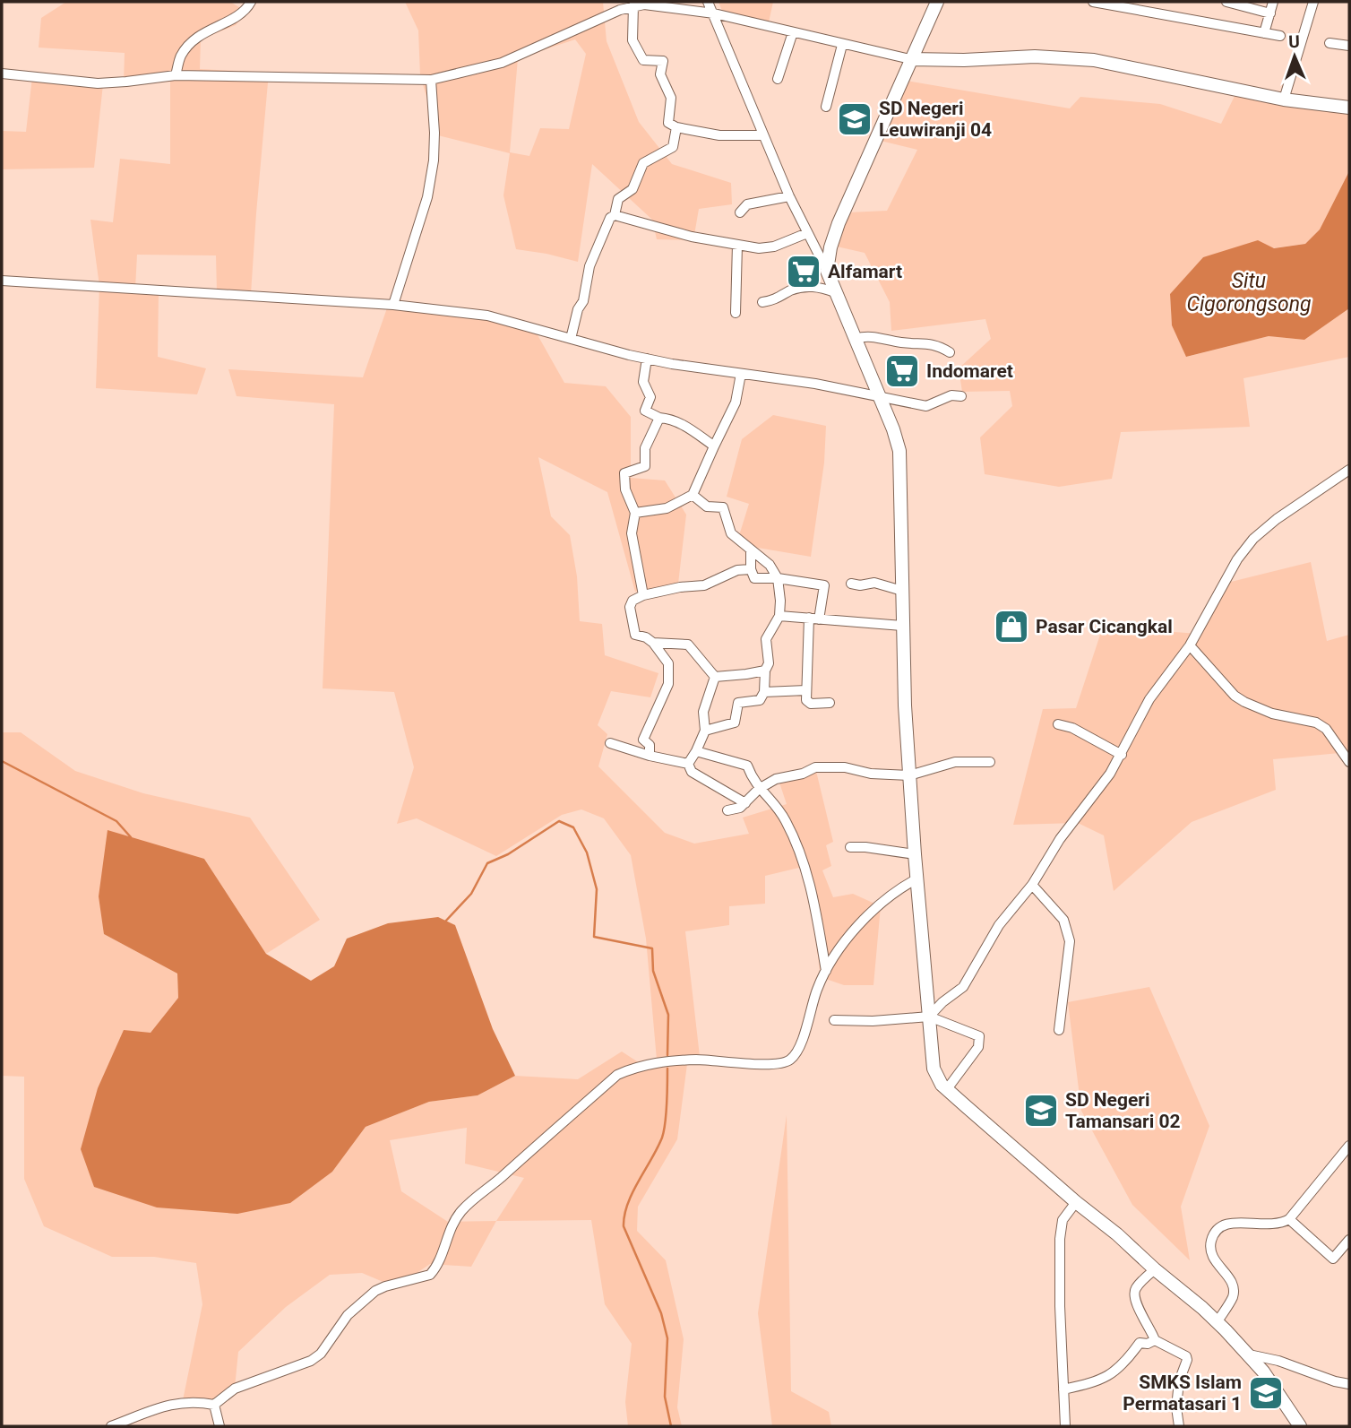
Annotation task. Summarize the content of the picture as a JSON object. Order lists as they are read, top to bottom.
{
  "water": ["Situ Cigorongsong"],
  "places": {
    "school or university": ["SD Negeri Leuwiranji 04", "SD Negeri Tamansari 02", "SMKS Islam Permatasari 1"],
    "supermarket": ["Alfamart", "Indomaret"],
    "shop": ["Pasar Cicangkal"]
  },
  "north": "top"
}
